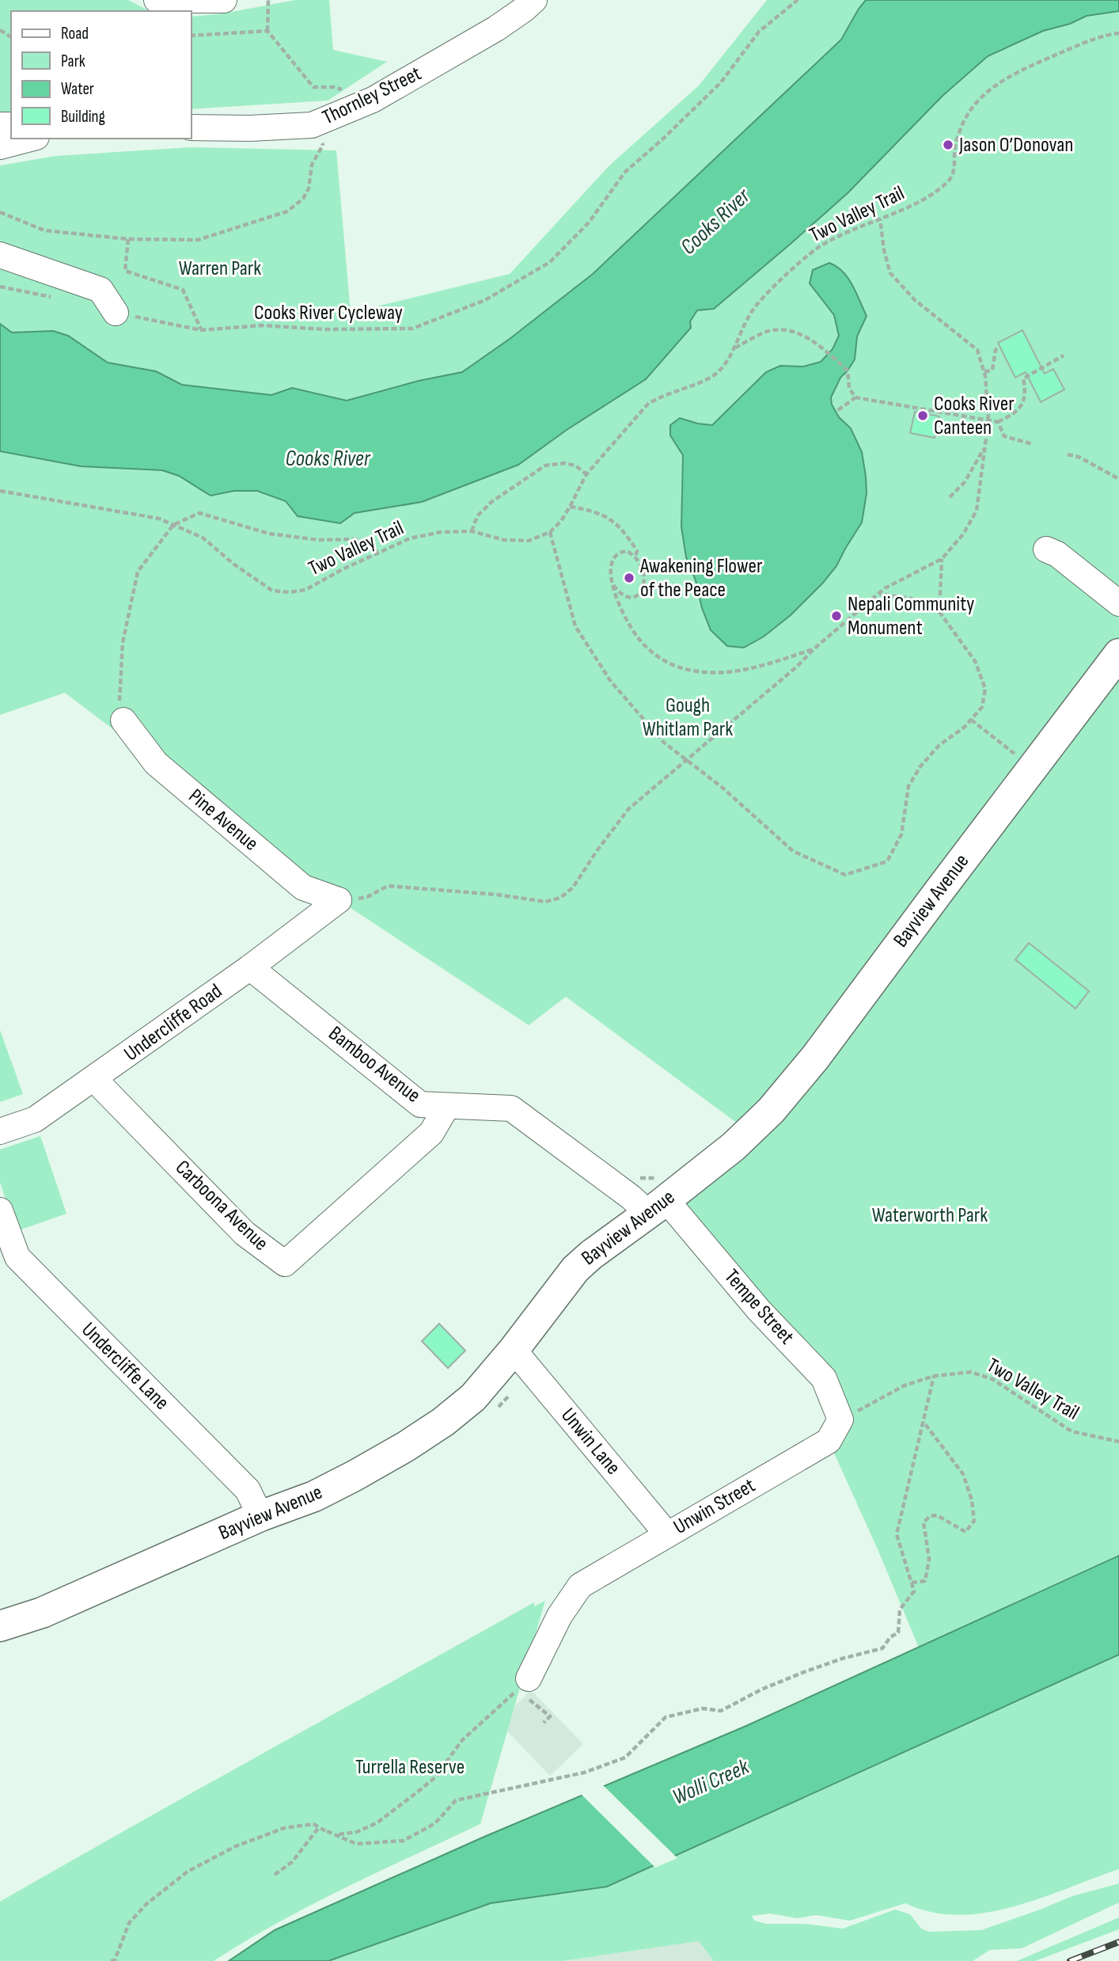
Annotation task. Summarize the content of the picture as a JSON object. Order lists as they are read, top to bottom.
{
  "streets": {
    "main road": ["Bayview Avenue"],
    "street": [
      "Thornley Street",
      "Pine Avenue",
      "Undercliffe Road",
      "Bamboo Avenue",
      "Carboona Avenue",
      "Tempe Street",
      "Undercliffe Lane",
      "Unwin Lane",
      "Unwin Street"
    ],
    "path": ["Two Valley Trail", "Cooks River Cycleway"]
  },
  "crossings": [
    ["Two Valley Trail", "Tempe Street"],
    ["Two Valley Trail", "Unwin Street"],
    ["Pine Avenue", "Undercliffe Road"],
    ["Bayview Avenue", "Bamboo Avenue"],
    ["Bayview Avenue", "Tempe Street"],
    ["Bayview Avenue", "Undercliffe Lane"],
    ["Bayview Avenue", "Unwin Lane"],
    ["Undercliffe Road", "Bamboo Avenue"],
    ["Undercliffe Road", "Carboona Avenue"],
    ["Bamboo Avenue", "Carboona Avenue"],
    ["Bamboo Avenue", "Tempe Street"],
    ["Tempe Street", "Unwin Street"],
    ["Unwin Lane", "Unwin Street"]
  ],
  "water": ["Cooks River", "Wolli Creek"],
  "parks": [
    "Warren Park",
    "Gough Whitlam Park",
    "Waterworth Park",
    "Turrella Reserve"
  ],
  "places": [
    "Jason O’Donovan",
    "Cooks River Canteen",
    "Awakening Flower of the Peace",
    "Nepali Community Monument"
  ],
  "legend": [
    "Road",
    "Park",
    "Water",
    "Building"
  ]
}
